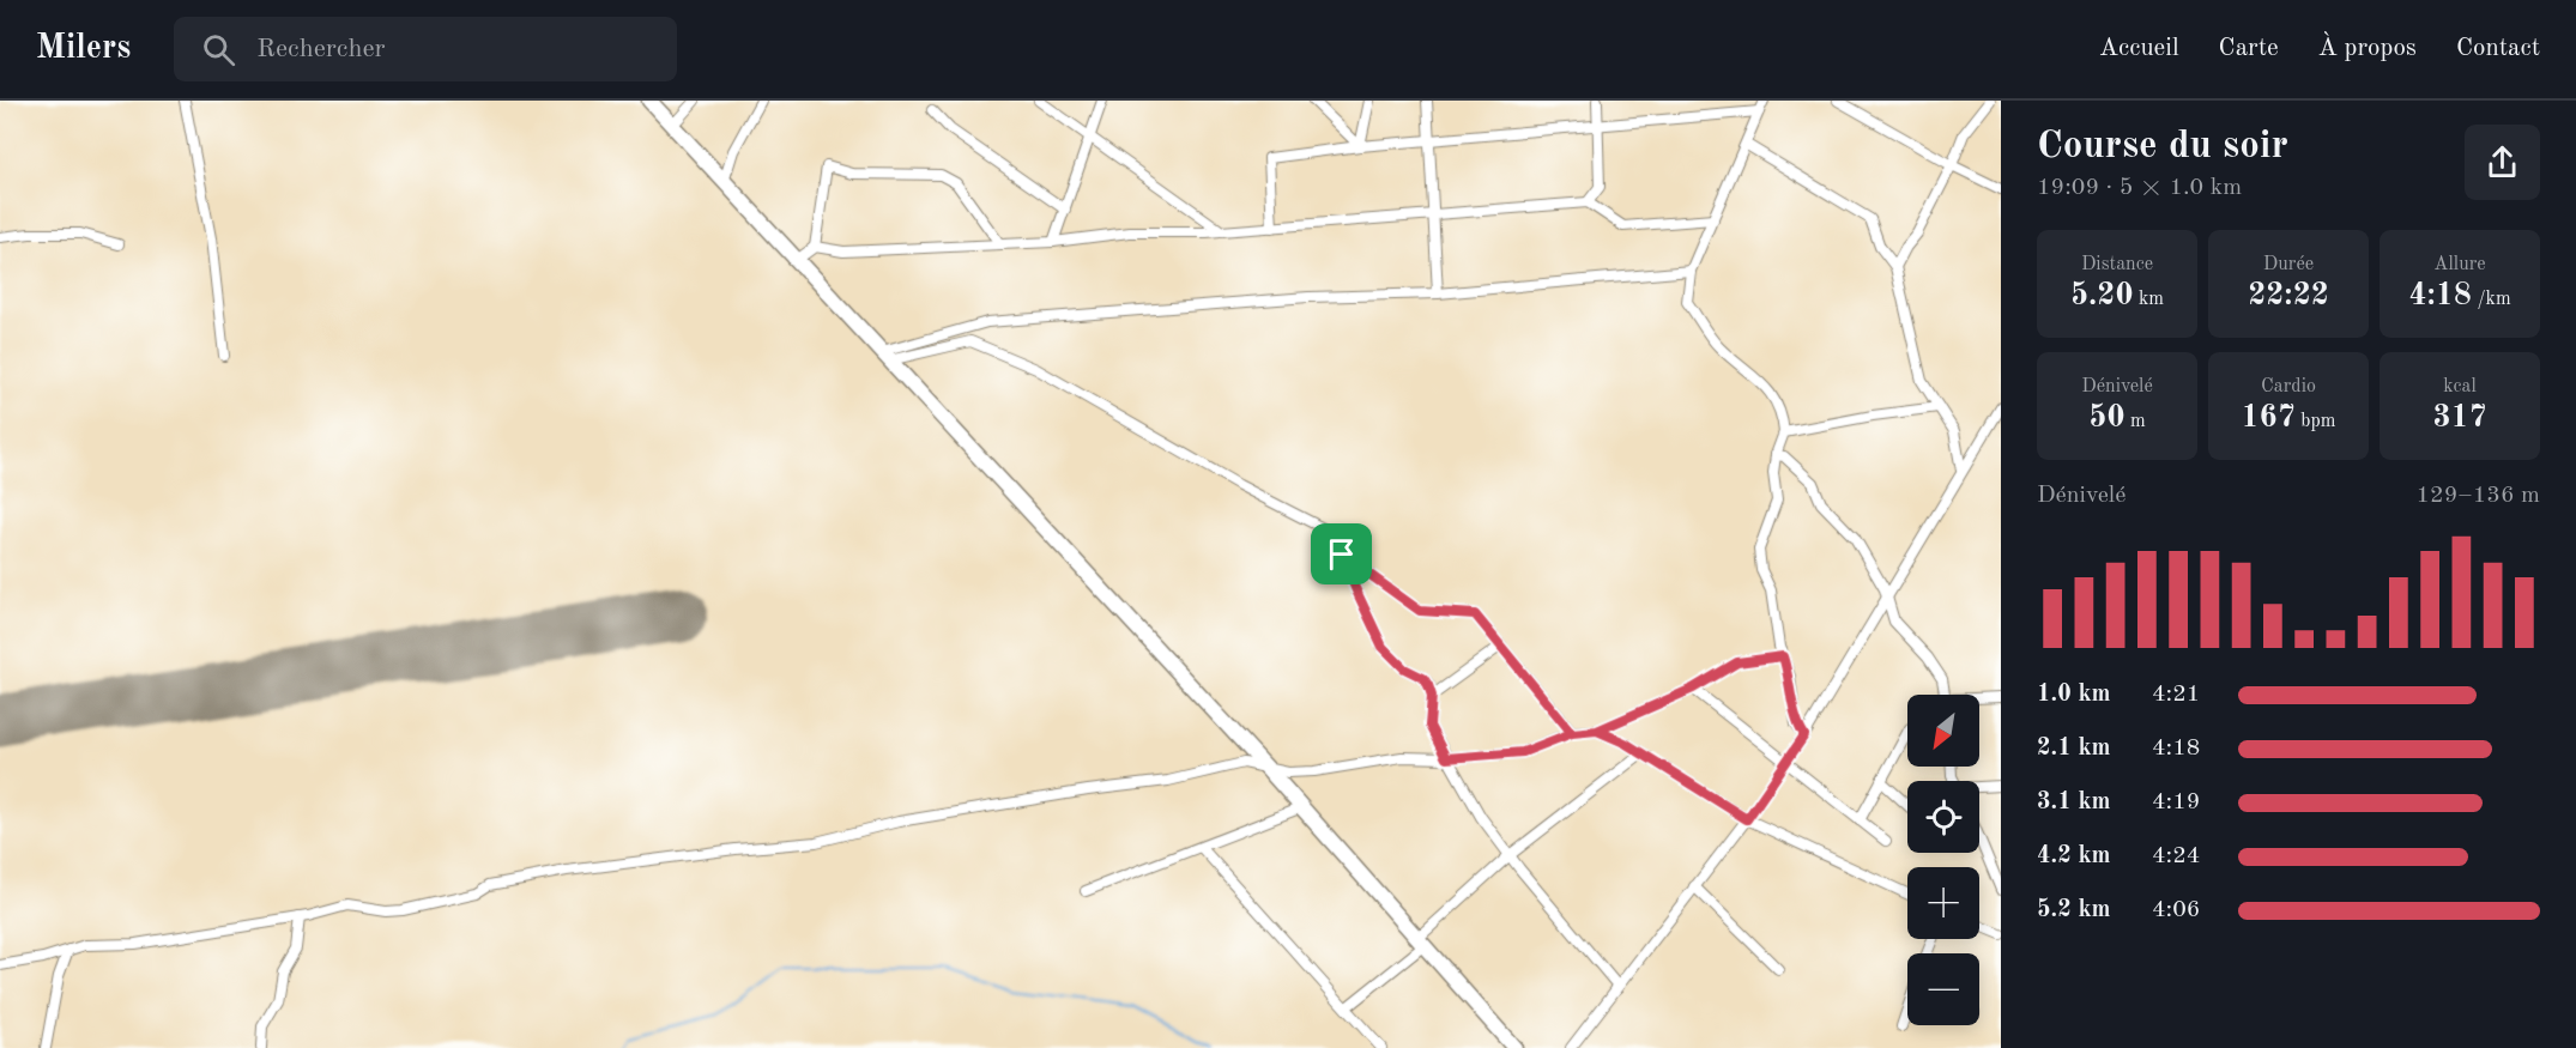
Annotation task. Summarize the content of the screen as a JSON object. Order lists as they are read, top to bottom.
{
  "north": "bottom left",
  "page": {
    "header": "Milers",
    "search": "Rechercher",
    "nav": [
      "Accueil",
      "Carte",
      "À propos",
      "Contact"
    ],
    "heading": ["Course du soir", "19:09 · 5 × 1.0 km"],
    "stats": [
      ["Distance", "5.20 km"],
      ["Durée", "22:22"],
      ["Allure", "4:18 /km"],
      ["Dénivelé", "50 m"],
      ["Cardio", "167 bpm"],
      ["kcal", "317"]
    ],
    "chart": ["Dénivelé", "129–136 m"],
    "list": [
      {
        "name": "1.0 km",
        "note": "4:21"
      },
      {
        "name": "2.1 km",
        "note": "4:18"
      },
      {
        "name": "3.1 km",
        "note": "4:19"
      },
      {
        "name": "4.2 km",
        "note": "4:24"
      },
      {
        "name": "5.2 km",
        "note": "4:06"
      }
    ],
    "map_buttons": ["+", "−"]
  }
}
